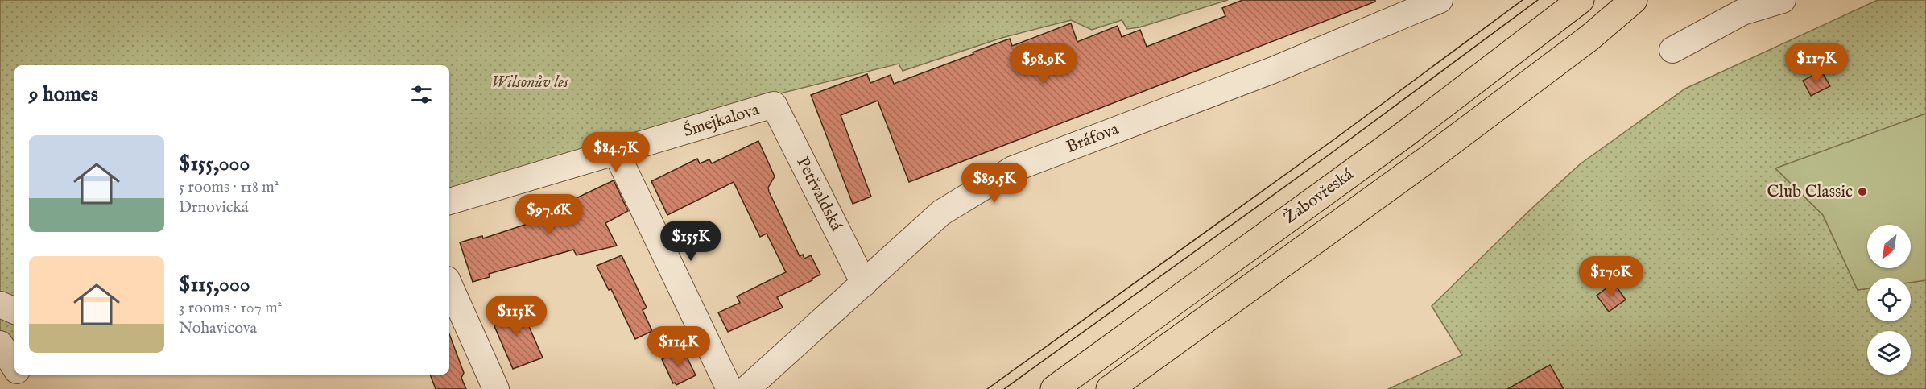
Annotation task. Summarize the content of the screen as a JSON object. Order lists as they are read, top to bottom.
{
  "streets": {
    "highway": ["Žabovřeská"],
    "street": ["Šmejkalova", "Bráfova", "Petřvaldská"]
  },
  "crossings": [
    ["Šmejkalova", "Petřvaldská"],
    ["Bráfova", "Petřvaldská"]
  ],
  "parks": ["Wilsonův les"],
  "places": ["Club Classic"],
  "north": "bottom left",
  "page": {
    "price": [
      "$117K",
      "$98.9K",
      "$84.7K",
      "$89.5K",
      "$97.6K",
      "$155K",
      "$170K",
      "$115K",
      "$114K"
    ],
    "heading": "9 homes",
    "list": [
      {
        "name": "$155,000",
        "note": "5 rooms · 118 m² · Drnovická"
      },
      {
        "name": "$115,000",
        "note": "3 rooms · 107 m² · Nohavicova"
      }
    ]
  }
}
